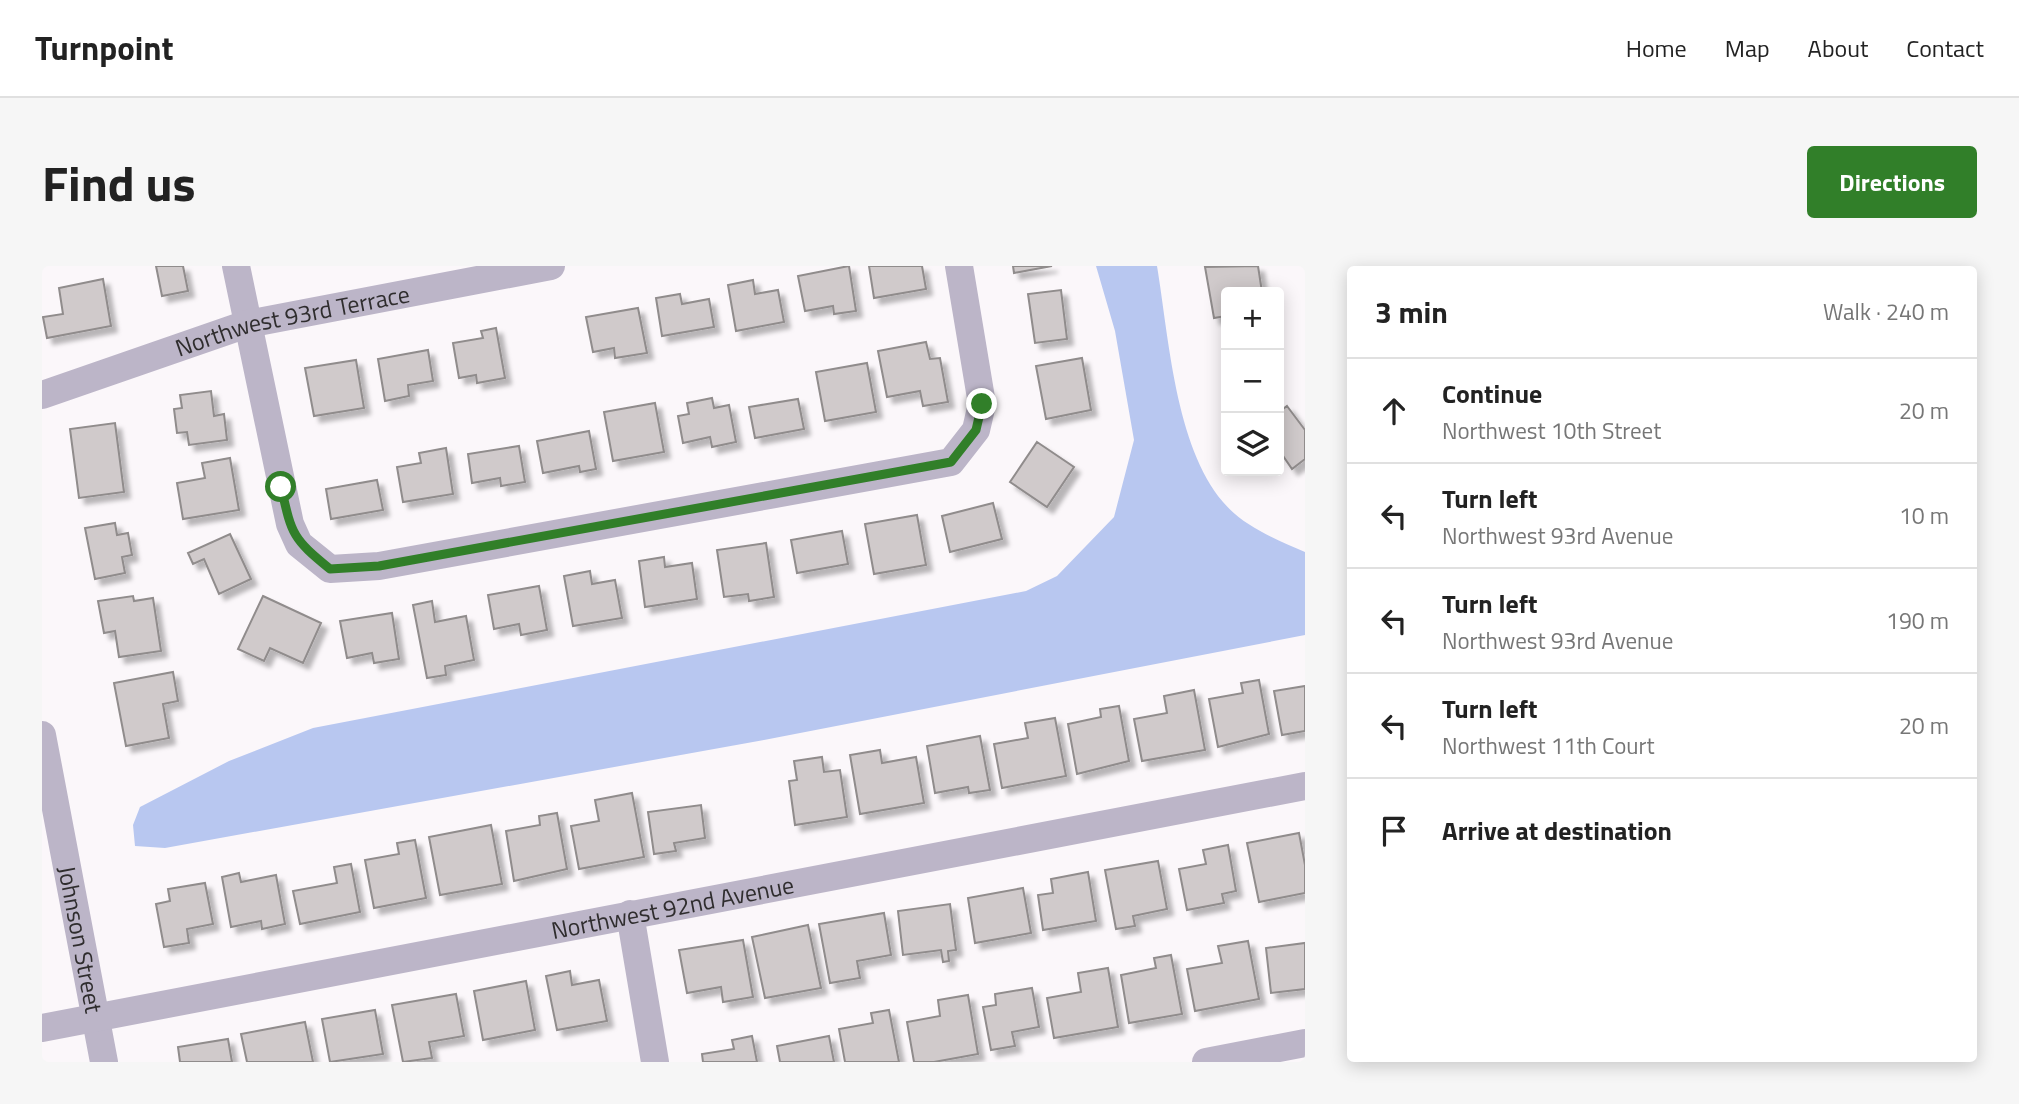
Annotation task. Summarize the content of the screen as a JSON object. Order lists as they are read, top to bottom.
{
  "streets": {
    "street": ["Northwest 93rd Terrace", "Northwest 92nd Avenue", "Johnson Street"]
  },
  "crossings": [
    ["Northwest 92nd Avenue", "Johnson Street"]
  ],
  "page": {
    "header": "Turnpoint",
    "nav": [
      "Home",
      "Map",
      "About",
      "Contact"
    ],
    "title": "Find us",
    "buttons": "Directions",
    "heading": ["3 min", "Walk · 240 m"],
    "map_buttons": ["+", "−"],
    "list": [
      ["Continue", "Northwest 10th Street", "20 m"],
      ["Turn left", "Northwest 93rd Avenue", "10 m"],
      ["Turn left", "Northwest 93rd Avenue", "190 m"],
      ["Turn left", "Northwest 11th Court", "20 m"],
      "Arrive at destination"
    ]
  }
}
